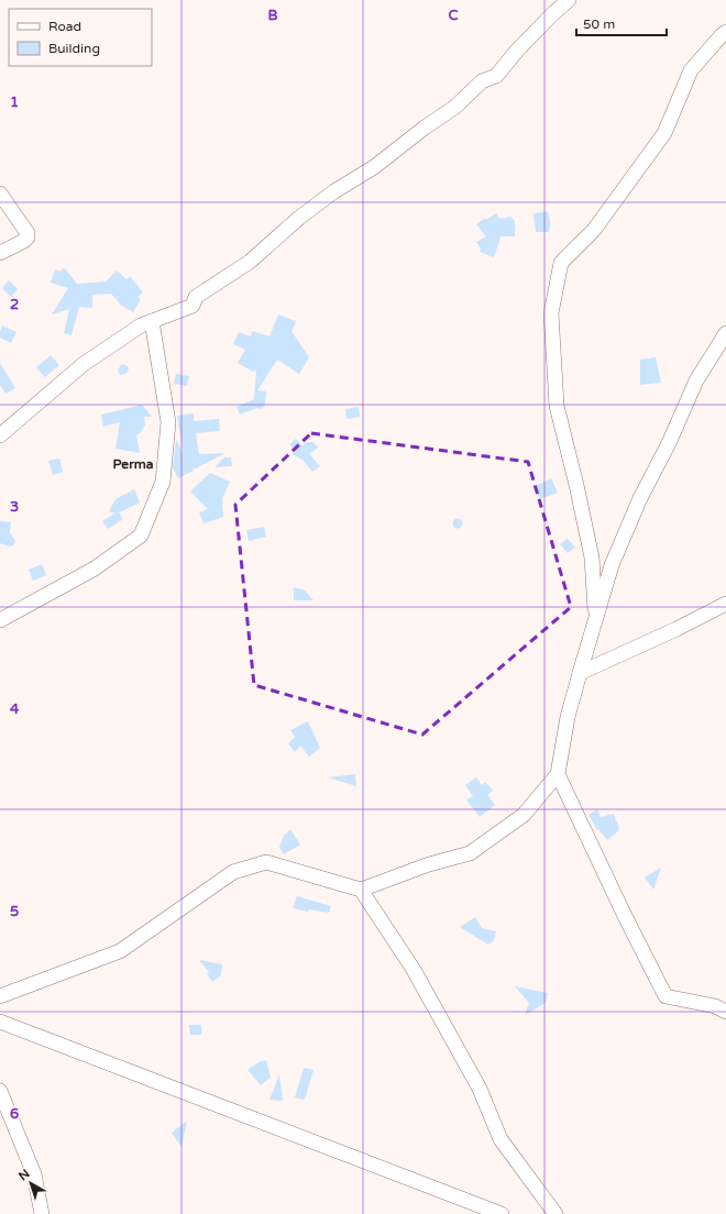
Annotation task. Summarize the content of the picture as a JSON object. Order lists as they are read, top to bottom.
{
  "districts": ["Perma"],
  "legend": ["Road", "Building"],
  "scale_bar": "50 m",
  "north": "top left",
  "grid": {
    "columns": ["B", "C"],
    "rows": [
      "1",
      "2",
      "3",
      "4",
      "5",
      "6"
    ]
  }
}
